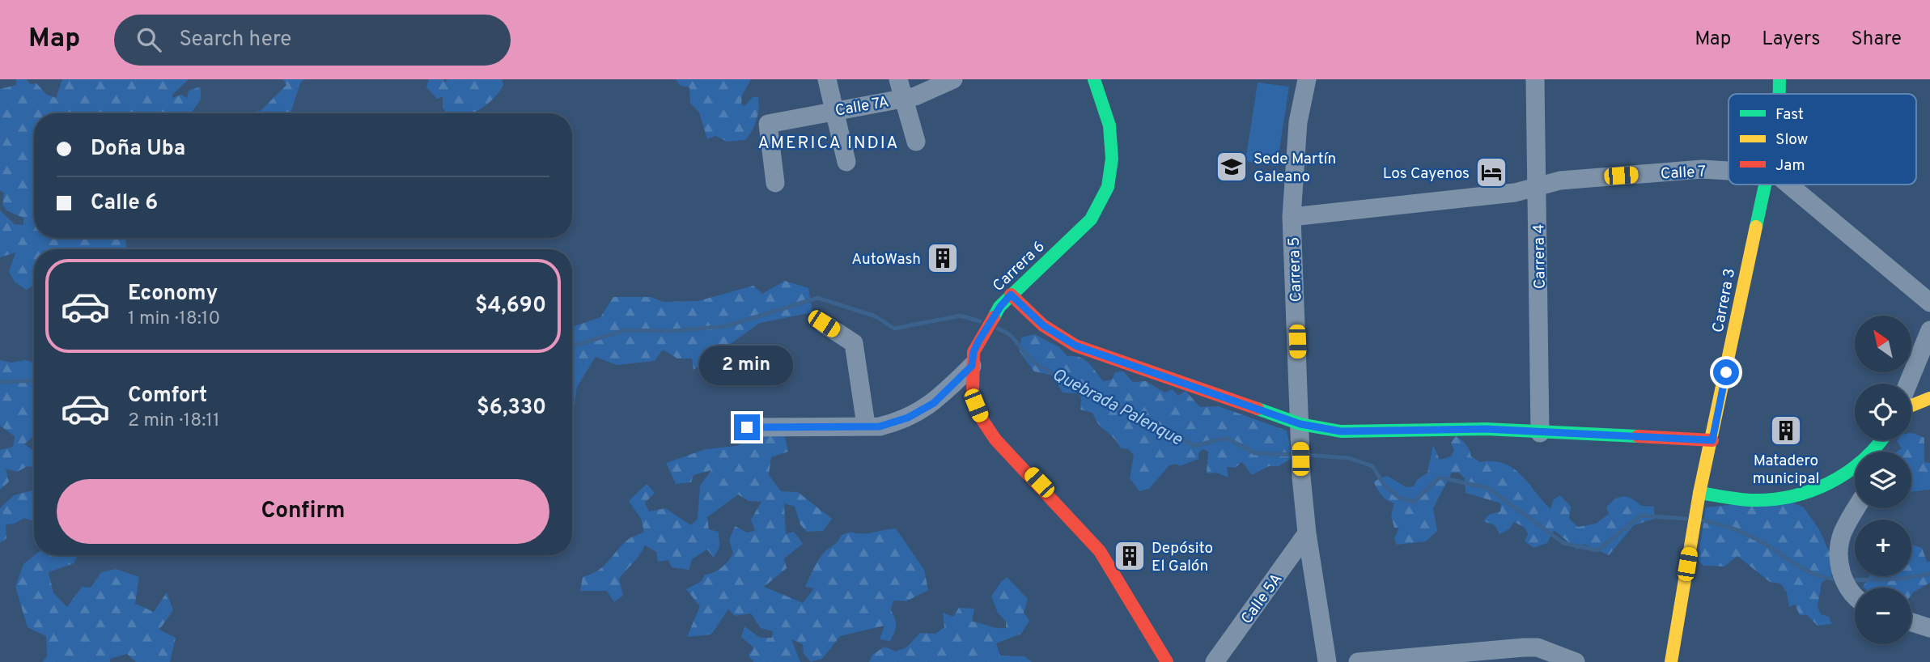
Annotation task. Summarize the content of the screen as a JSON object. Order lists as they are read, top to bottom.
{
  "streets": {
    "street": [
      "Calle 7A",
      "Calle 7",
      "Carrera 4",
      "Carrera 6",
      "Carrera 5",
      "Carrera 3",
      "Calle 5A"
    ]
  },
  "crossings": [
    ["Calle 7", "Carrera 4"],
    ["Calle 7", "Carrera 5"],
    ["Carrera 5", "Calle 5A"]
  ],
  "districts": ["AMERICA INDIA"],
  "water": ["Quebrada Palenque"],
  "places": {
    "school or university": ["Sede Martín Galeano"],
    "hotel": ["Los Cayenos"],
    "building": ["AutoWash", "Matadero municipal", "Depósito El Galón"]
  },
  "legend": ["Fast", "Slow", "Jam"],
  "north": "top left",
  "page": {
    "header": "Map",
    "search": "Search here",
    "nav": ["Map", "Layers", "Share"],
    "banner": ["Doña Uba", "Calle 6"],
    "list": [
      {
        "name": "Economy",
        "note": "1 min · 18:10",
        "value": "$4,690"
      },
      {
        "name": "Comfort",
        "note": "2 min · 18:11",
        "value": "$6,330"
      }
    ],
    "map_buttons": ["+", "−"],
    "bubble": "2 min",
    "buttons": "Confirm"
  }
}
